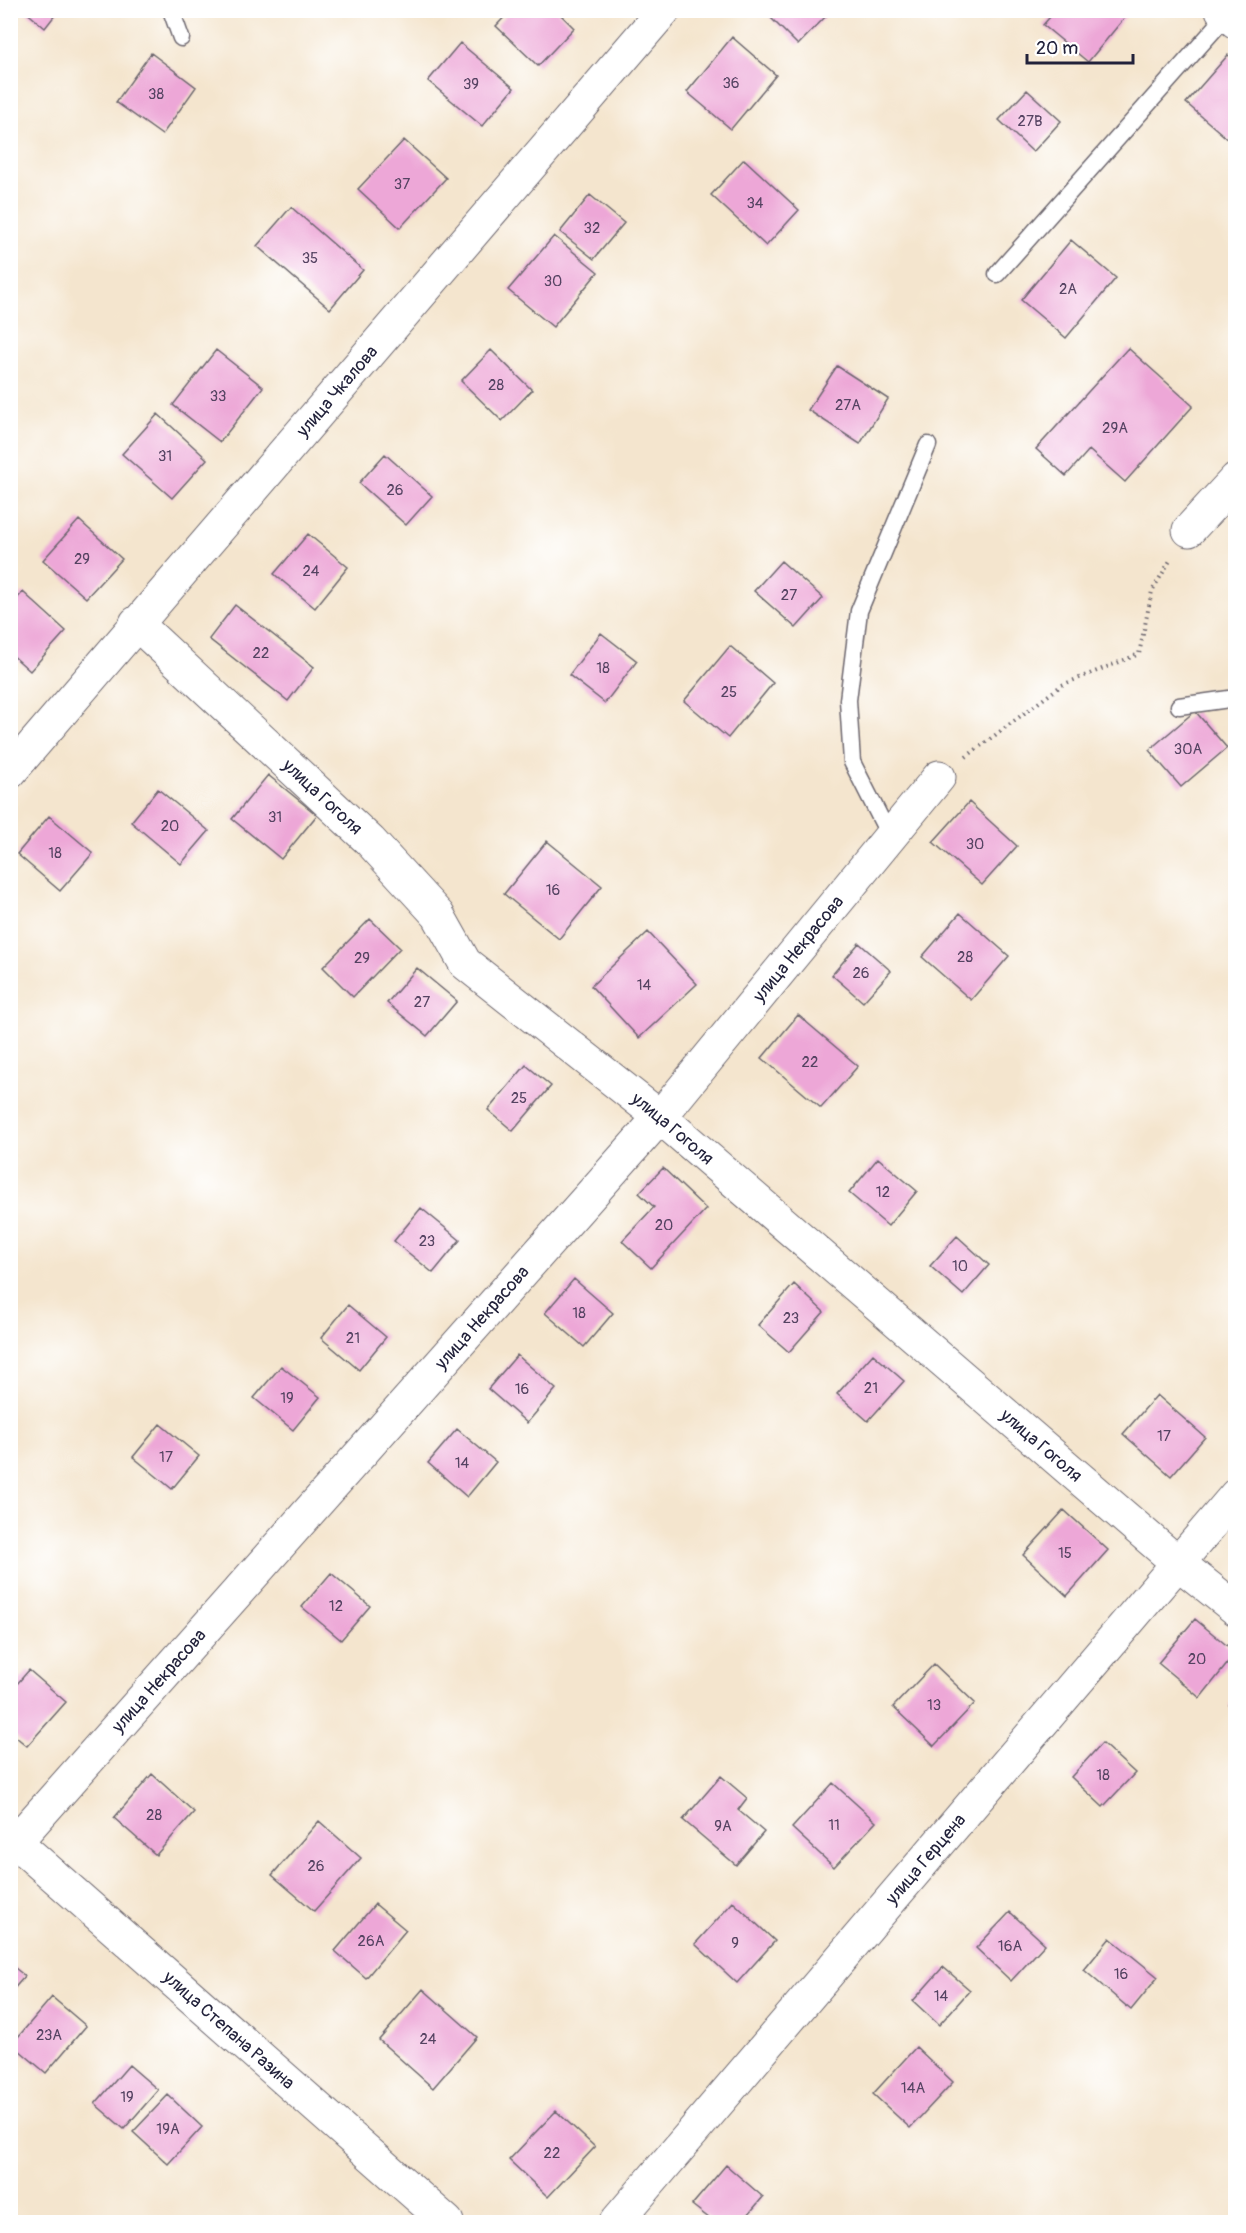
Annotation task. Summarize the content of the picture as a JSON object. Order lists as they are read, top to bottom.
{
  "streets": {
    "street": [
      "улица Чкалова",
      "улица Гоголя",
      "улица Некрасова",
      "улица Герцена",
      "улица Степана Разина"
    ]
  },
  "crossings": [
    ["улица Чкалова", "улица Гоголя"],
    ["улица Гоголя", "улица Некрасова"],
    ["улица Гоголя", "улица Герцена"],
    ["улица Некрасова", "улица Степана Разина"]
  ],
  "house_numbers": [
    "36",
    "39",
    "38",
    "27В",
    "37",
    "34",
    "32",
    "35",
    "30",
    "2А",
    "28",
    "33",
    "27А",
    "29А",
    "31",
    "26",
    "29",
    "24",
    "27",
    "22",
    "18",
    "25",
    "30А",
    "31",
    "20",
    "30",
    "18",
    "16",
    "28",
    "29",
    "26",
    "14",
    "27",
    "22",
    "25",
    "12",
    "20",
    "23",
    "10",
    "18",
    "23",
    "21",
    "21",
    "16",
    "19",
    "17",
    "17",
    "14",
    "15",
    "12",
    "20",
    "13",
    "18",
    "28",
    "11",
    "9А",
    "26",
    "26А",
    "9",
    "16А",
    "16",
    "14",
    "23А",
    "24",
    "14А",
    "19",
    "19А",
    "22"
  ],
  "scale_bar": "20 m"
}
